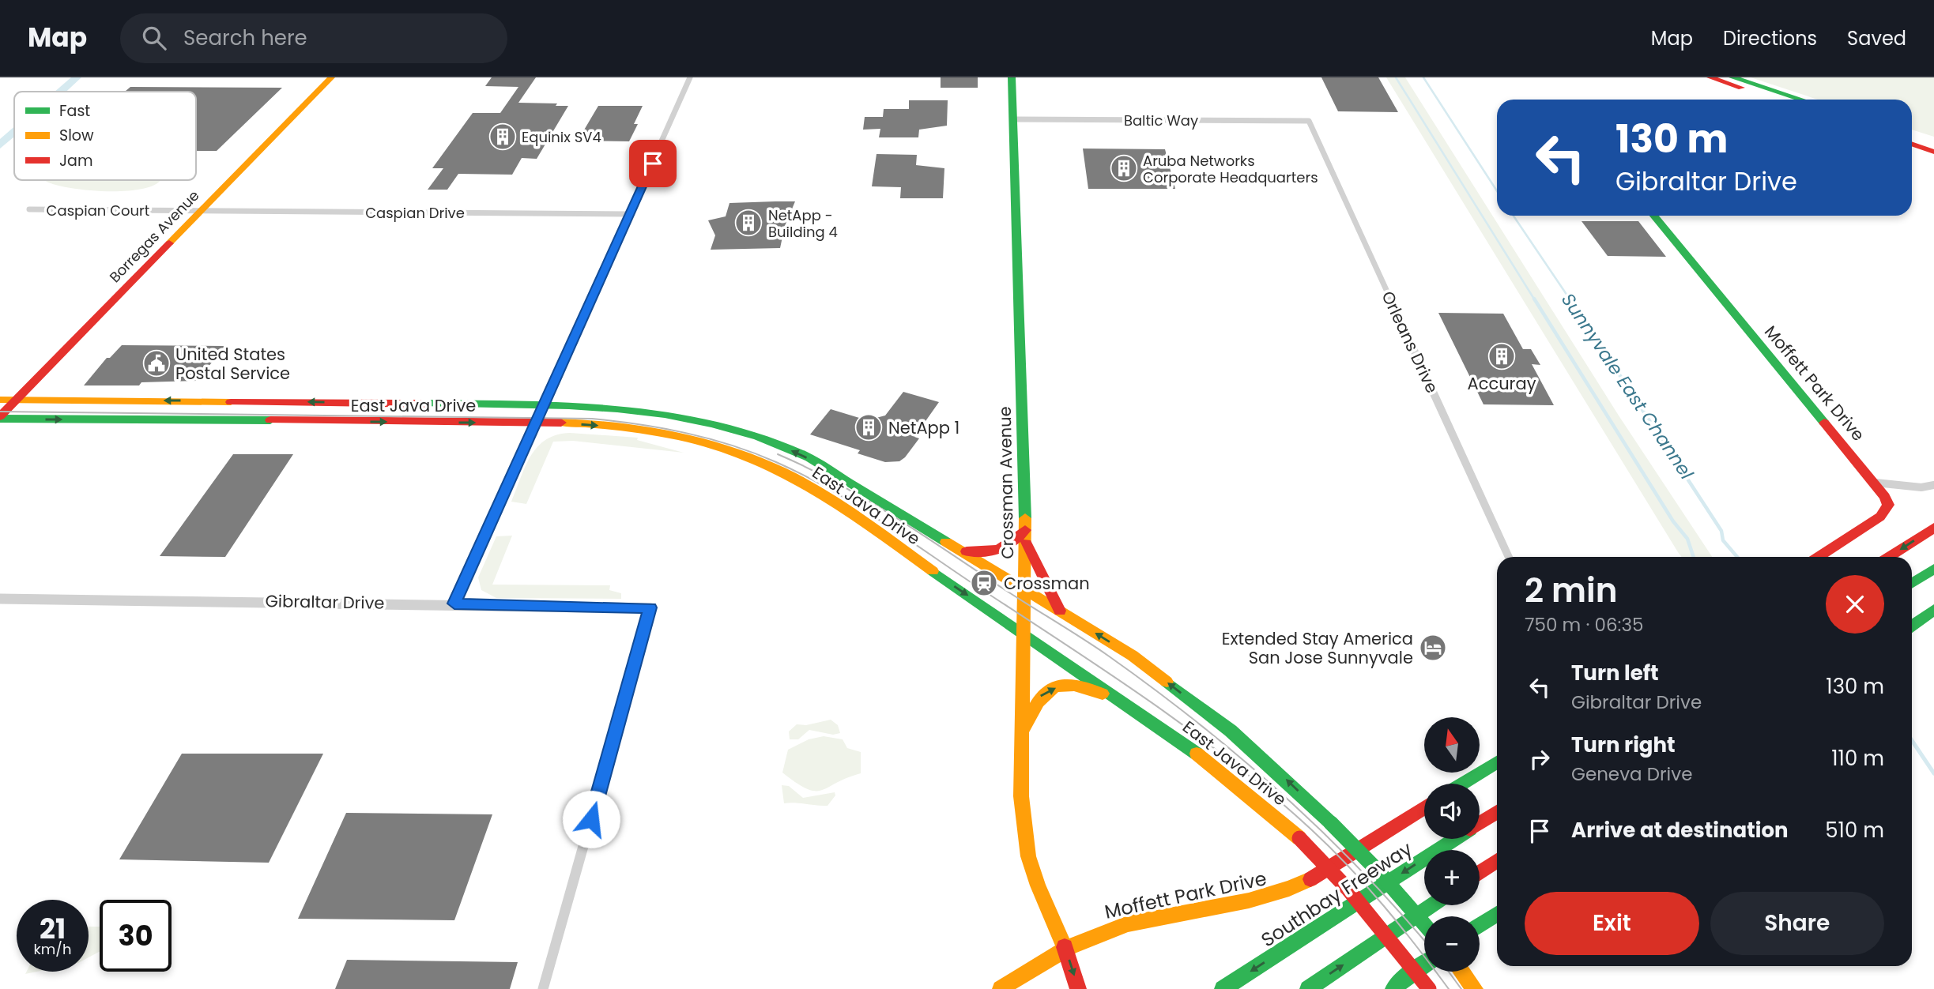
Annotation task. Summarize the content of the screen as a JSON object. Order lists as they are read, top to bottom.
{
  "streets": {
    "main road": [
      "Borregas Avenue",
      "Moffett Park Drive",
      "East Java Drive",
      "Crossman Avenue",
      "Southbay Freeway"
    ],
    "street": [
      "Baltic Way",
      "Caspian Court",
      "Caspian Drive",
      "Orleans Drive",
      "Gibraltar Drive"
    ]
  },
  "crossings": [
    ["Baltic Way", "Orleans Drive"],
    ["Baltic Way", "Crossman Avenue"],
    ["Caspian Court", "Caspian Drive"],
    ["Caspian Court", "Borregas Avenue"],
    ["Caspian Drive", "Borregas Avenue"],
    ["Borregas Avenue", "East Java Drive"],
    ["Moffett Park Drive", "Crossman Avenue"],
    ["East Java Drive", "Crossman Avenue"]
  ],
  "water": ["Sunnyvale East Channel"],
  "places": {
    "building": [
      "Equinix SV4",
      "Aruba Networks Corporate Headquarters",
      "NetApp - Building 4",
      "Accuray",
      "NetApp 1"
    ],
    "public building": ["United States Postal Service"],
    "station": ["Crossman"],
    "hotel": ["Extended Stay America San Jose Sunnyvale"]
  },
  "legend": ["Fast", "Slow", "Jam"],
  "north": "top",
  "page": {
    "header": "Map",
    "search": "Search here",
    "nav": ["Map", "Directions", "Saved"],
    "turn": ["130 m", "Gibraltar Drive"],
    "heading": ["2 min", "750 m · 06:35"],
    "list": [
      {
        "name": "Turn left",
        "note": "Gibraltar Drive",
        "value": "130 m"
      },
      {
        "name": "Turn right",
        "note": "Geneva Drive",
        "value": "110 m"
      },
      {
        "name": "Arrive at destination",
        "value": "510 m"
      }
    ],
    "map_buttons": ["+", "−"],
    "buttons": ["Exit", "Share"],
    "speed": "21 km/h",
    "limit": "30"
  }
}
